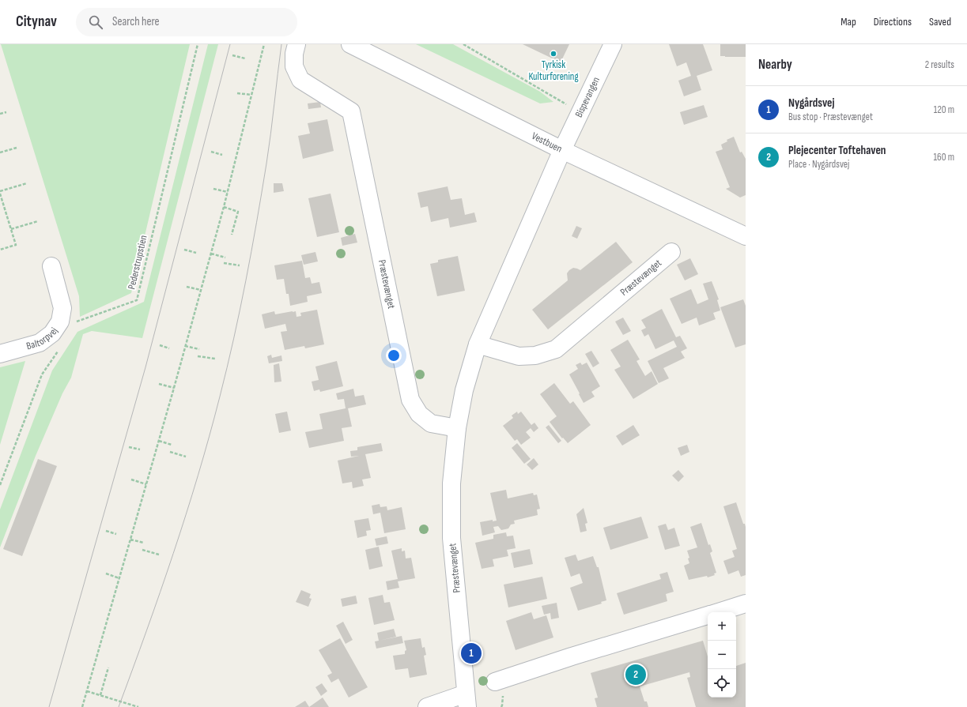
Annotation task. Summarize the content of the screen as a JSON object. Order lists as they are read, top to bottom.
{
  "streets": {
    "street": [
      "Bispevangen",
      "Vestbuen",
      "Præstevænget",
      "Baltorpvej"
    ],
    "path": ["Pederstrupstien"]
  },
  "crossings": [
    ["Bispevangen", "Vestbuen"],
    ["Bispevangen", "Præstevænget"],
    ["Vestbuen", "Præstevænget"]
  ],
  "places": ["Tyrkisk Kulturforening"],
  "page": {
    "header": "Citynav",
    "search": "Search here",
    "nav": ["Map", "Directions", "Saved"],
    "heading": ["Nearby", "2 results"],
    "list": [
      {
        "mark": "1",
        "name": "Nygårdsvej",
        "note": "Bus stop · Præstevænget",
        "value": "120 m"
      },
      {
        "mark": "2",
        "name": "Plejecenter Toftehaven",
        "note": "Place · Nygårdsvej",
        "value": "160 m"
      }
    ],
    "map_buttons": ["+", "−"],
    "pins": ["1", "2"]
  }
}
